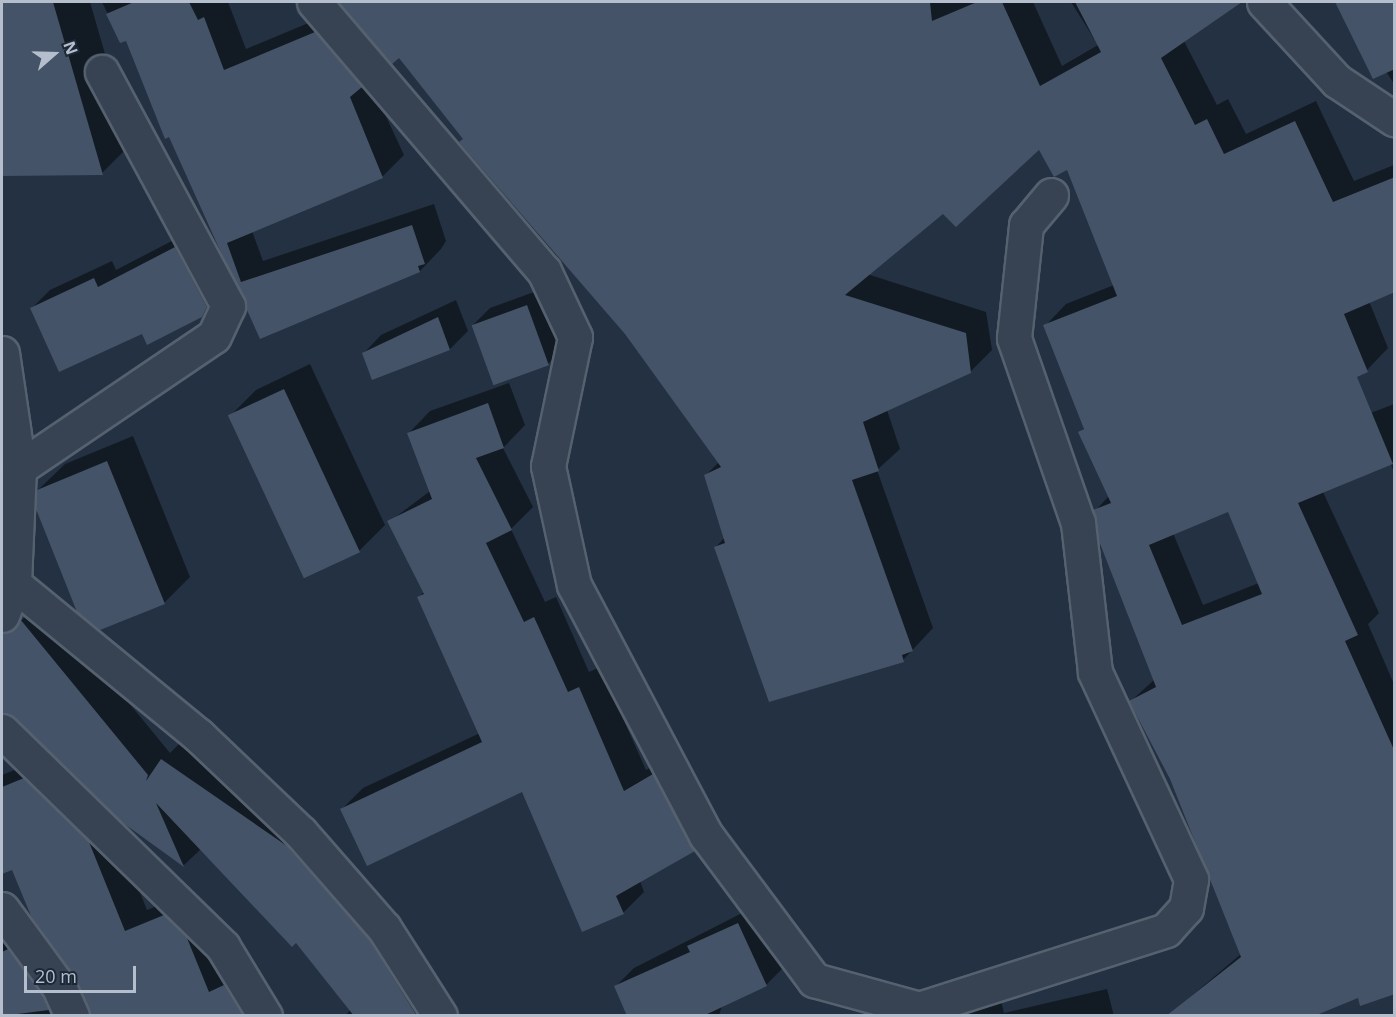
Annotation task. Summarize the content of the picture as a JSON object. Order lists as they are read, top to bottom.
{
  "scale_bar": "20 m",
  "north": "right"
}
